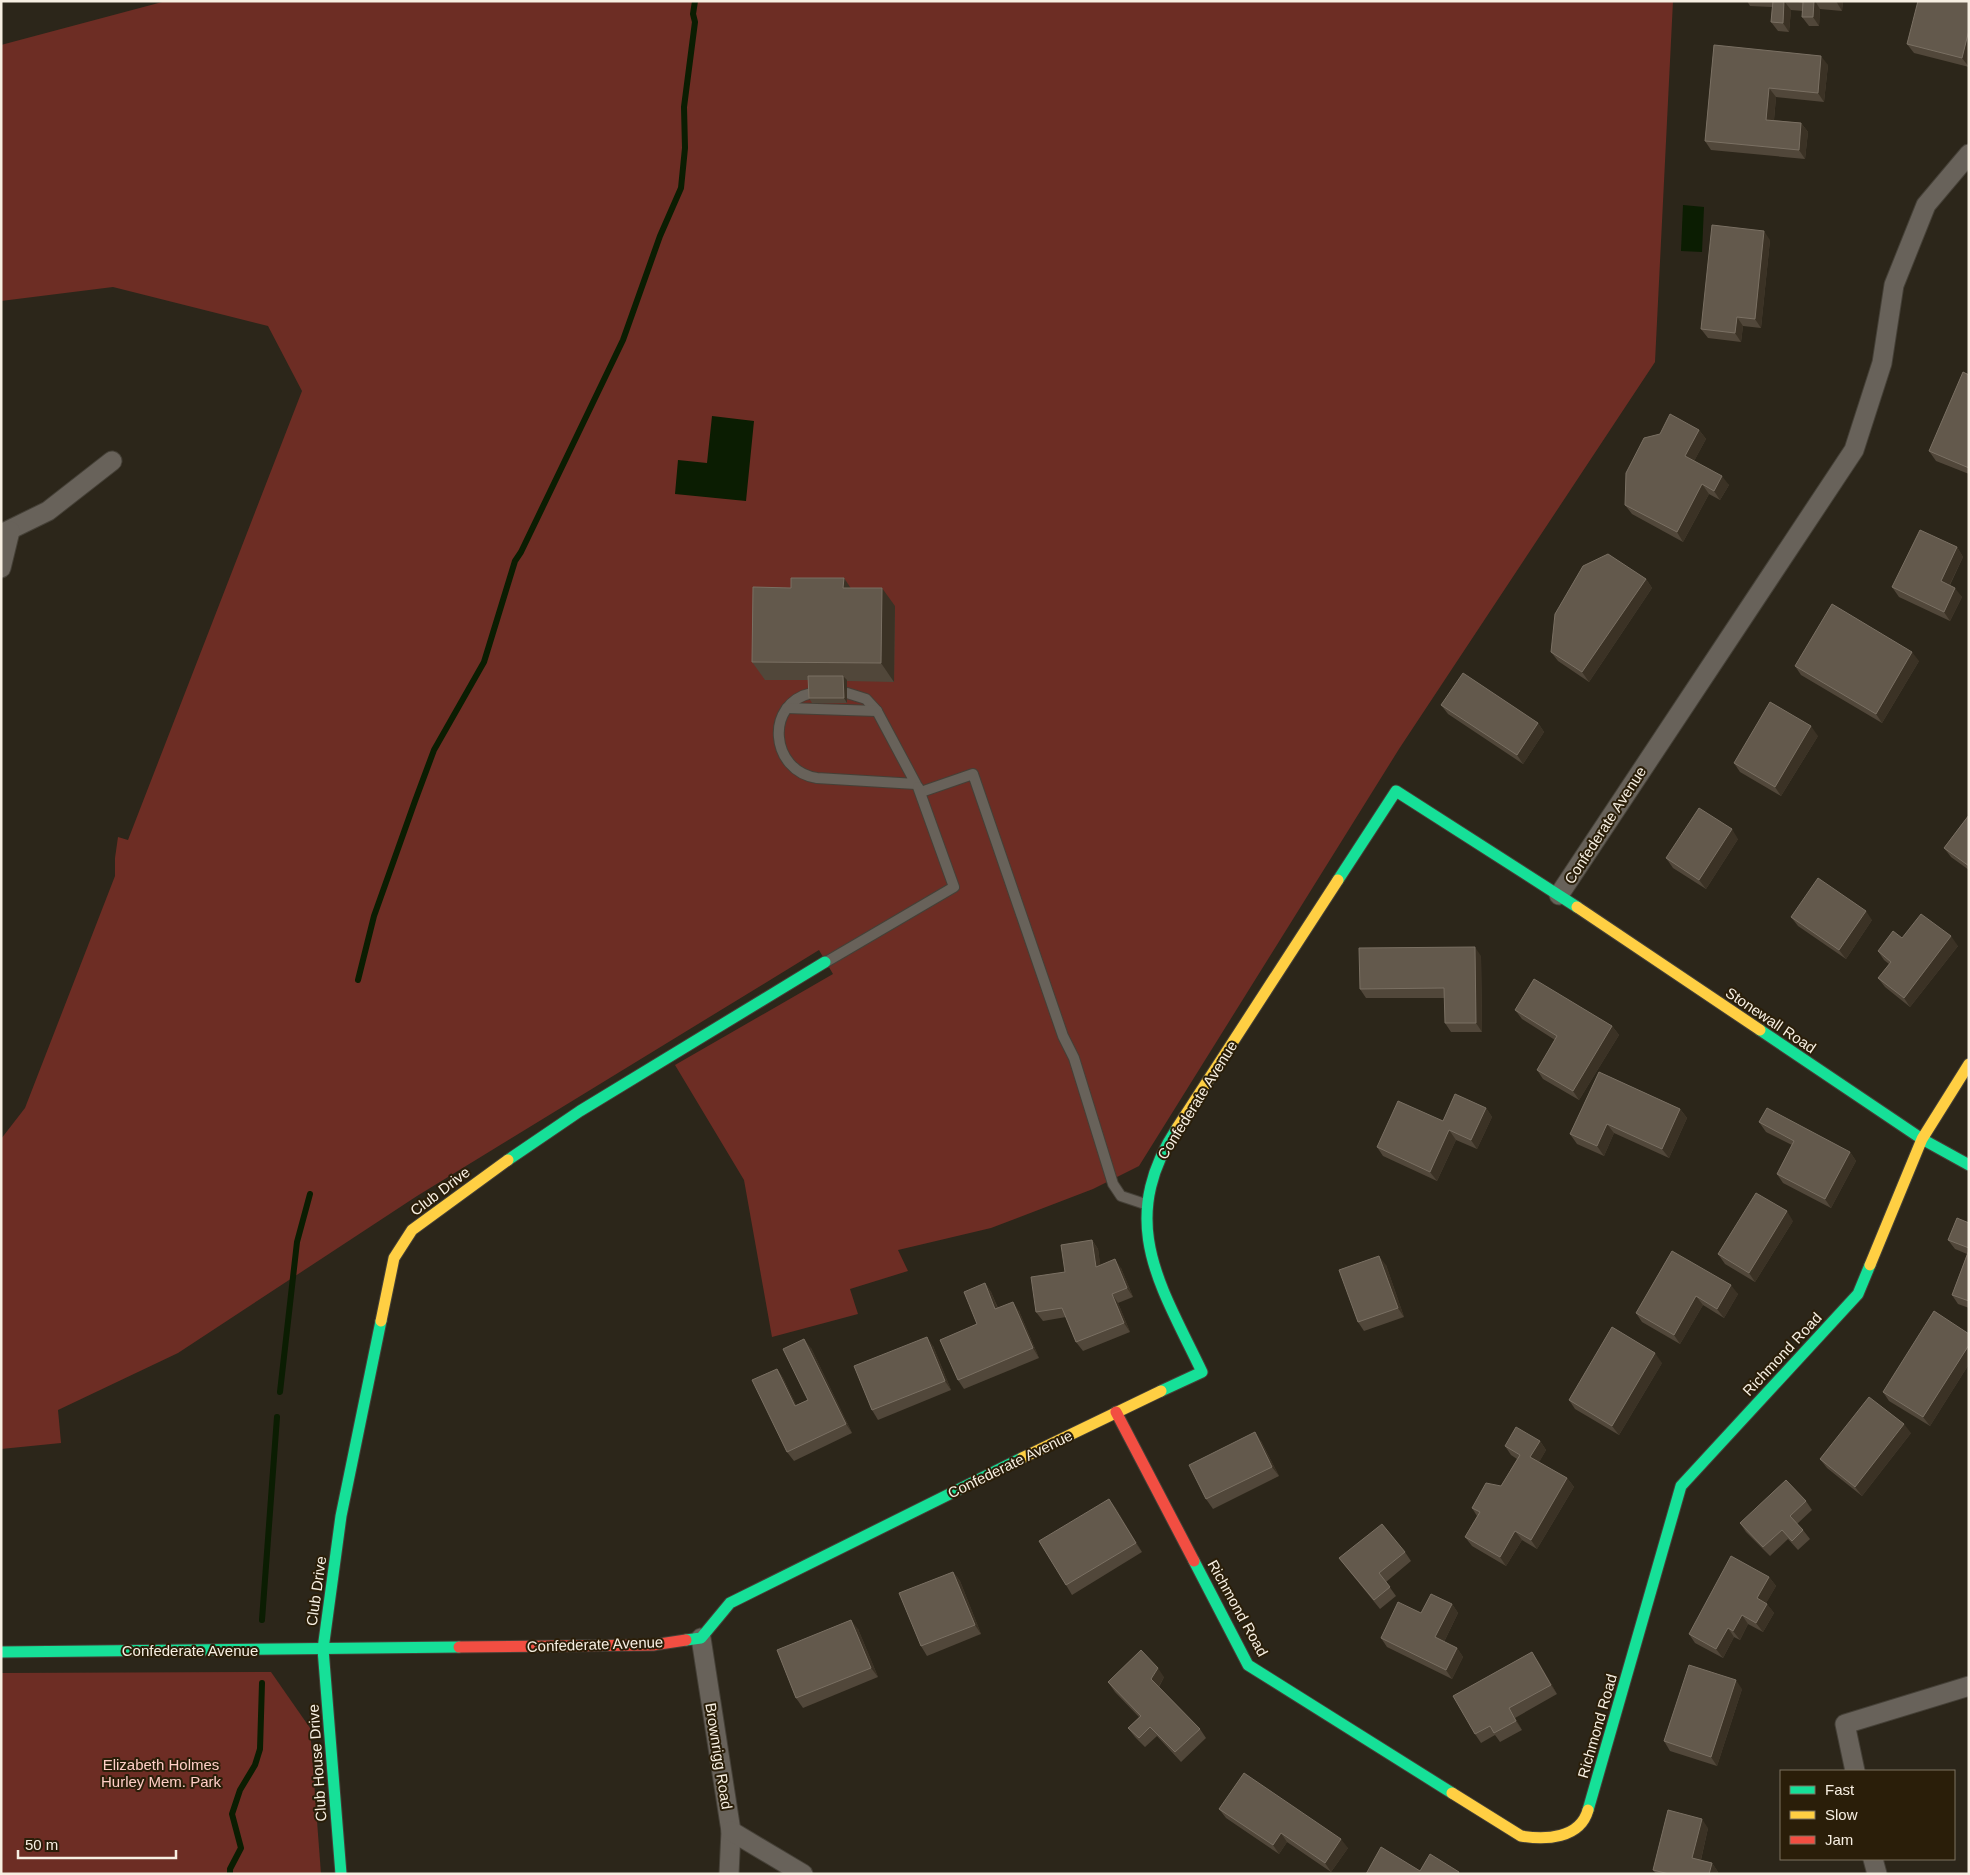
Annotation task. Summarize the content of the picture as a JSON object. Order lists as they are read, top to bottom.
{
  "streets": {
    "street": [
      "Confederate Avenue",
      "Stonewall Road",
      "Club Drive",
      "Richmond Road",
      "Brownrigg Road",
      "Club House Drive"
    ]
  },
  "crossings": [
    ["Confederate Avenue", "Stonewall Road"],
    ["Confederate Avenue", "Club Drive"],
    ["Confederate Avenue", "Richmond Road"],
    ["Confederate Avenue", "Brownrigg Road"],
    ["Confederate Avenue", "Club House Drive"],
    ["Stonewall Road", "Richmond Road"],
    ["Club Drive", "Club House Drive"]
  ],
  "parks": ["Elizabeth Holmes Hurley Mem. Park"],
  "legend": ["Fast", "Slow", "Jam"],
  "scale_bar": "50 m"
}
